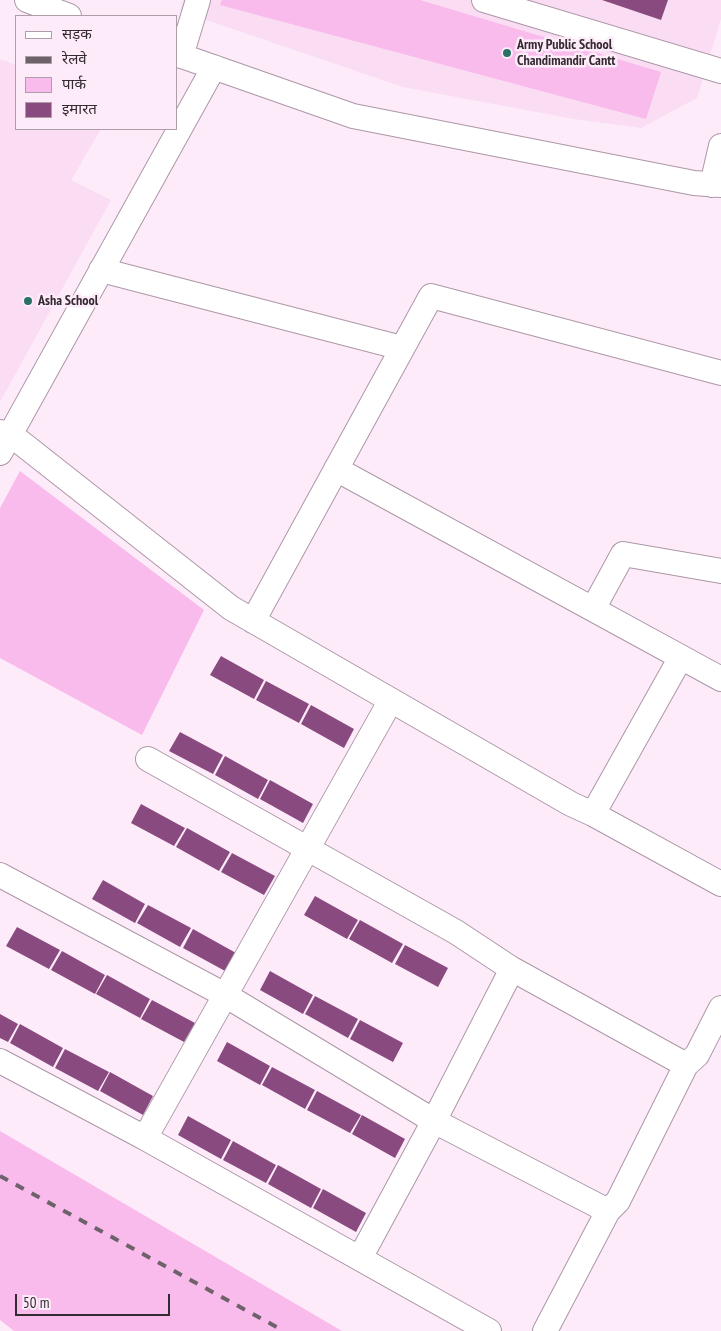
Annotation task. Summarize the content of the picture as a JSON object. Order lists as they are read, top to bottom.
{
  "places": ["Army Public School Chandimandir Cantt", "Asha School"],
  "legend": [
    "सड़क",
    "रेलवे",
    "पार्क",
    "इमारत"
  ],
  "scale_bar": "50 m"
}
